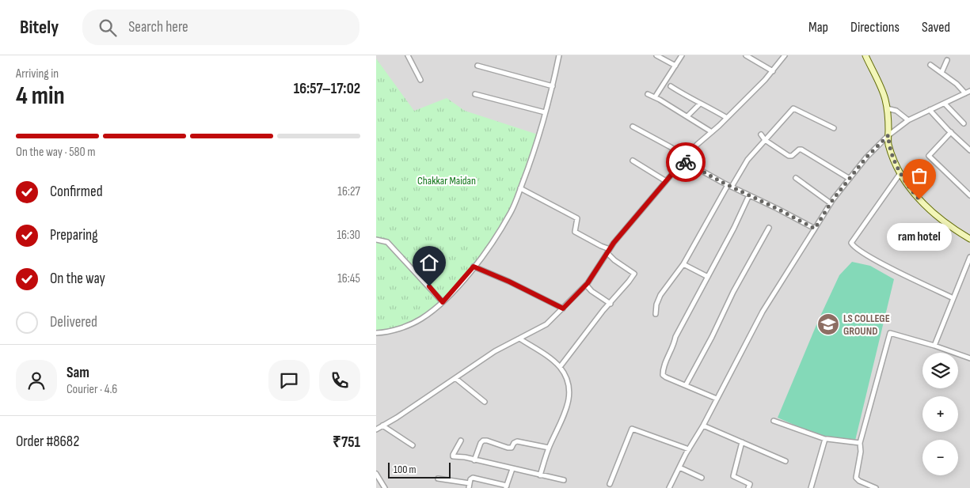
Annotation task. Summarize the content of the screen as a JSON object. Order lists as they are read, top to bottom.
{
  "parks": ["Chakkar Maidan"],
  "places": {
    "other": ["ram hotel"],
    "school or university": ["LS COLLEGE GROUND"]
  },
  "scale_bar": "100 m",
  "page": {
    "header": "Bitely",
    "search": "Search here",
    "nav": ["Map", "Directions", "Saved"],
    "heading": ["4 min", "Arriving in", "16:57–17:02"],
    "panel": [
      "Sam",
      "Courier · 4.6",
      "Order #8682",
      "₹751"
    ],
    "bar": "On the way · 580 m",
    "list": [
      ["Confirmed", "16:27"],
      ["Preparing", "16:30"],
      ["On the way", "16:45"],
      "Delivered"
    ],
    "bubble": "ram hotel",
    "map_buttons": ["+", "−"],
    "scale": "100 m"
  }
}
